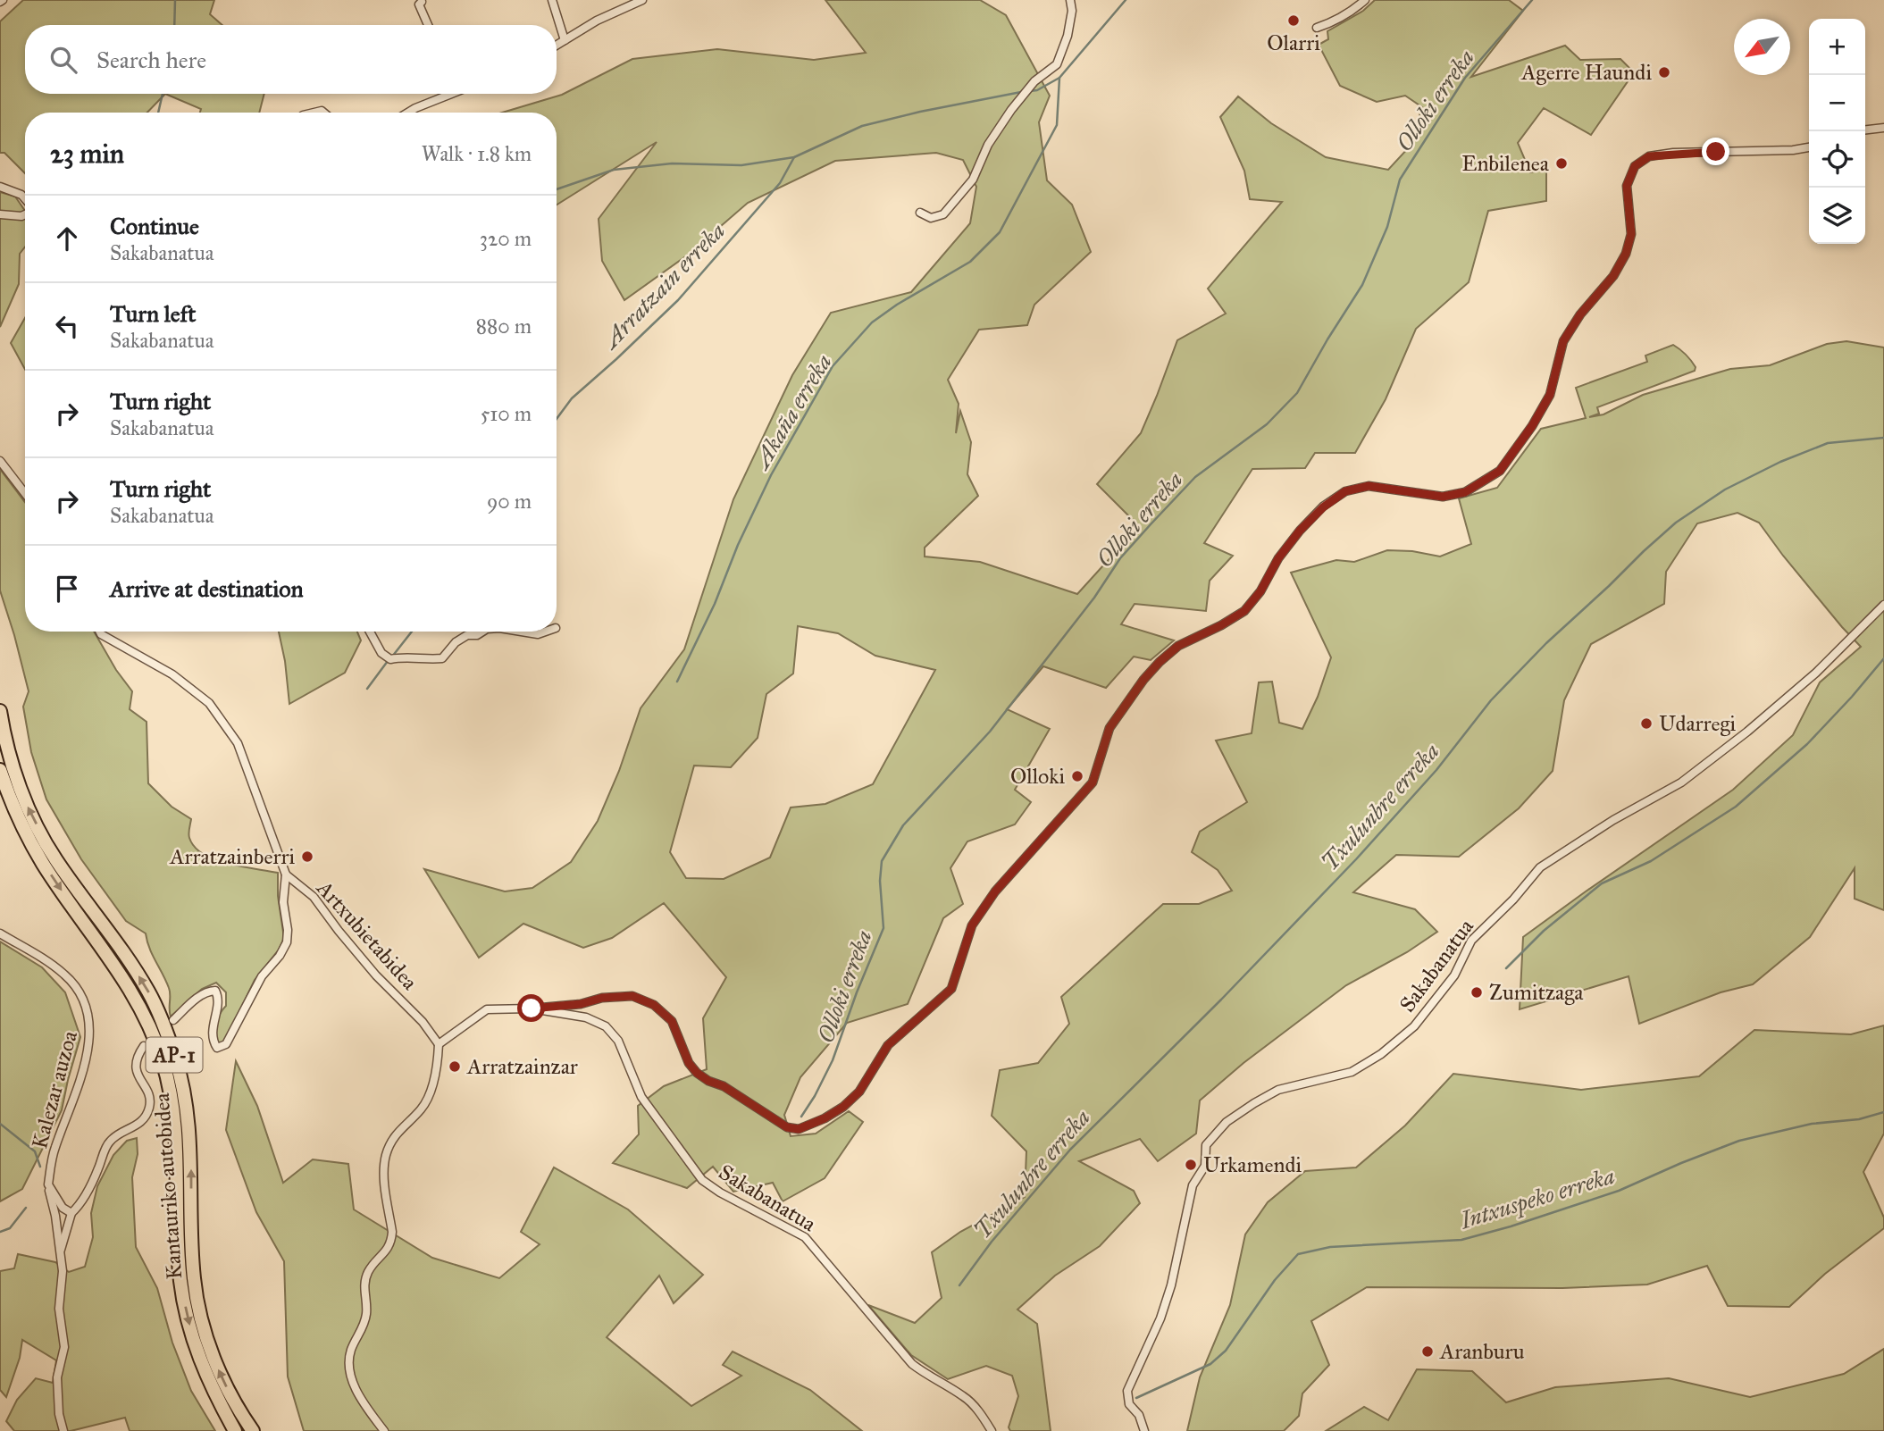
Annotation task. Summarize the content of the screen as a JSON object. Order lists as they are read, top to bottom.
{
  "streets": {
    "highway": ["AP-1", "Kantauriko autobidea"],
    "street": ["Artxubietabidea", "Sakabanatua", "Kalezar auzoa"]
  },
  "crossings": [
    ["Artxubietabidea", "Sakabanatua"]
  ],
  "water": [
    "Olloki erreka",
    "Arratzain erreka",
    "Akaña erreka",
    "Txulunbre erreka",
    "Intxuspeko erreka"
  ],
  "places": [
    "Olarri",
    "Agerre Haundi",
    "Enbilenea",
    "Udarregi",
    "Olloki",
    "Arratzainberri",
    "Zumitzaga",
    "Arratzainzar",
    "Urkamendi",
    "Aranburu"
  ],
  "north": "bottom left",
  "page": {
    "map_buttons": ["+", "−"],
    "search": "Search here",
    "heading": ["23 min", "Walk · 1.8 km"],
    "list": [
      ["Continue", "Sakabanatua", "320 m"],
      ["Turn left", "Sakabanatua", "880 m"],
      ["Turn right", "Sakabanatua", "510 m"],
      ["Turn right", "Sakabanatua", "90 m"],
      "Arrive at destination"
    ]
  }
}
